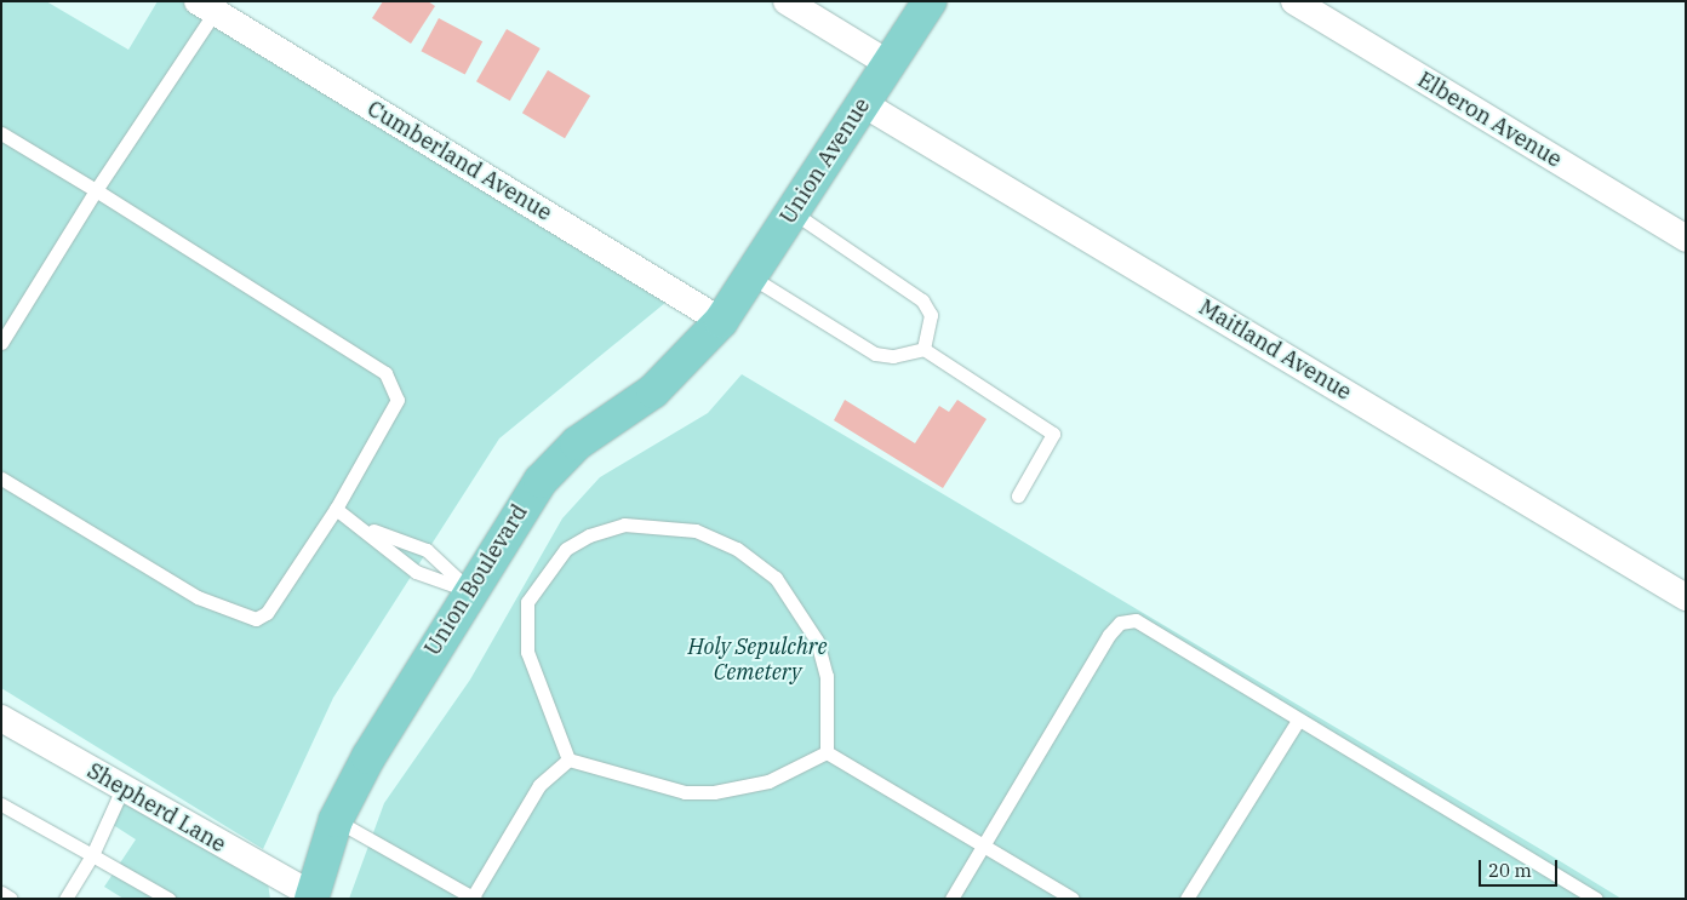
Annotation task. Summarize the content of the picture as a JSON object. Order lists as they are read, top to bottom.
{
  "streets": {
    "main road": ["Union Avenue", "Union Boulevard"],
    "street": [
      "Elberon Avenue",
      "Cumberland Avenue",
      "Maitland Avenue",
      "Shepherd Lane"
    ]
  },
  "crossings": [
    ["Cumberland Avenue", "Union Avenue"],
    ["Cumberland Avenue", "Union Boulevard"],
    ["Union Avenue", "Maitland Avenue"],
    ["Union Avenue", "Union Boulevard"],
    ["Union Boulevard", "Shepherd Lane"]
  ],
  "parks": ["Holy Sepulchre Cemetery"],
  "scale_bar": "20 m"
}
